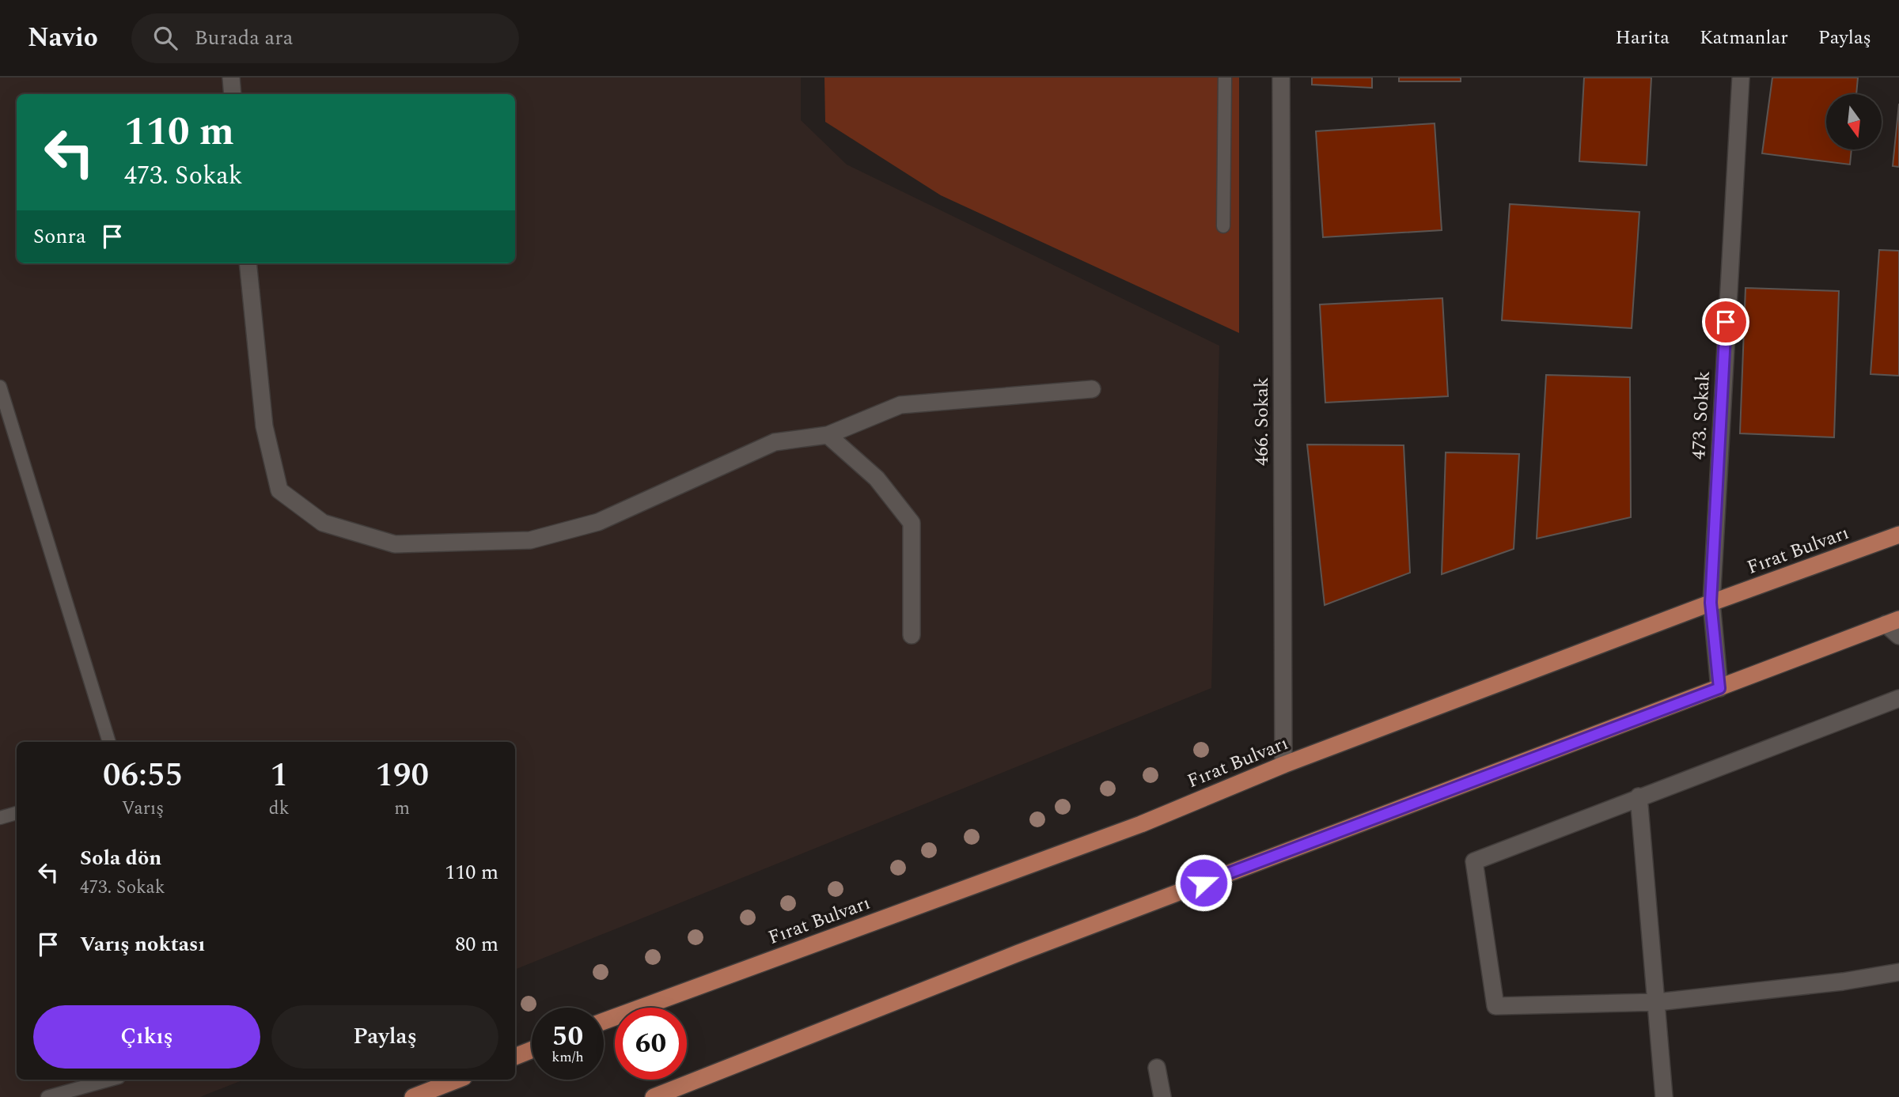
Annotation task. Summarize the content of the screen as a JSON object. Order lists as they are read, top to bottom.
{
  "streets": {
    "main road": ["Fırat Bulvarı"],
    "street": ["473. Sokak", "466. Sokak"]
  },
  "crossings": [
    ["473. Sokak", "Fırat Bulvarı"],
    ["466. Sokak", "Fırat Bulvarı"]
  ],
  "north": "bottom",
  "page": {
    "header": "Navio",
    "search": "Burada ara",
    "nav": ["Harita", "Katmanlar", "Paylaş"],
    "turn": ["110 m", "473. Sokak"],
    "then": "Sonra",
    "eta": [
      "06:55",
      "Varış",
      "1",
      "dk",
      "190",
      "m"
    ],
    "list": [
      {
        "name": "Sola dön",
        "note": "473. Sokak",
        "value": "110 m"
      },
      {
        "name": "Varış noktası",
        "value": "80 m"
      }
    ],
    "buttons": ["Çıkış", "Paylaş"],
    "speed": "50 km/h",
    "limit": "60"
  }
}
